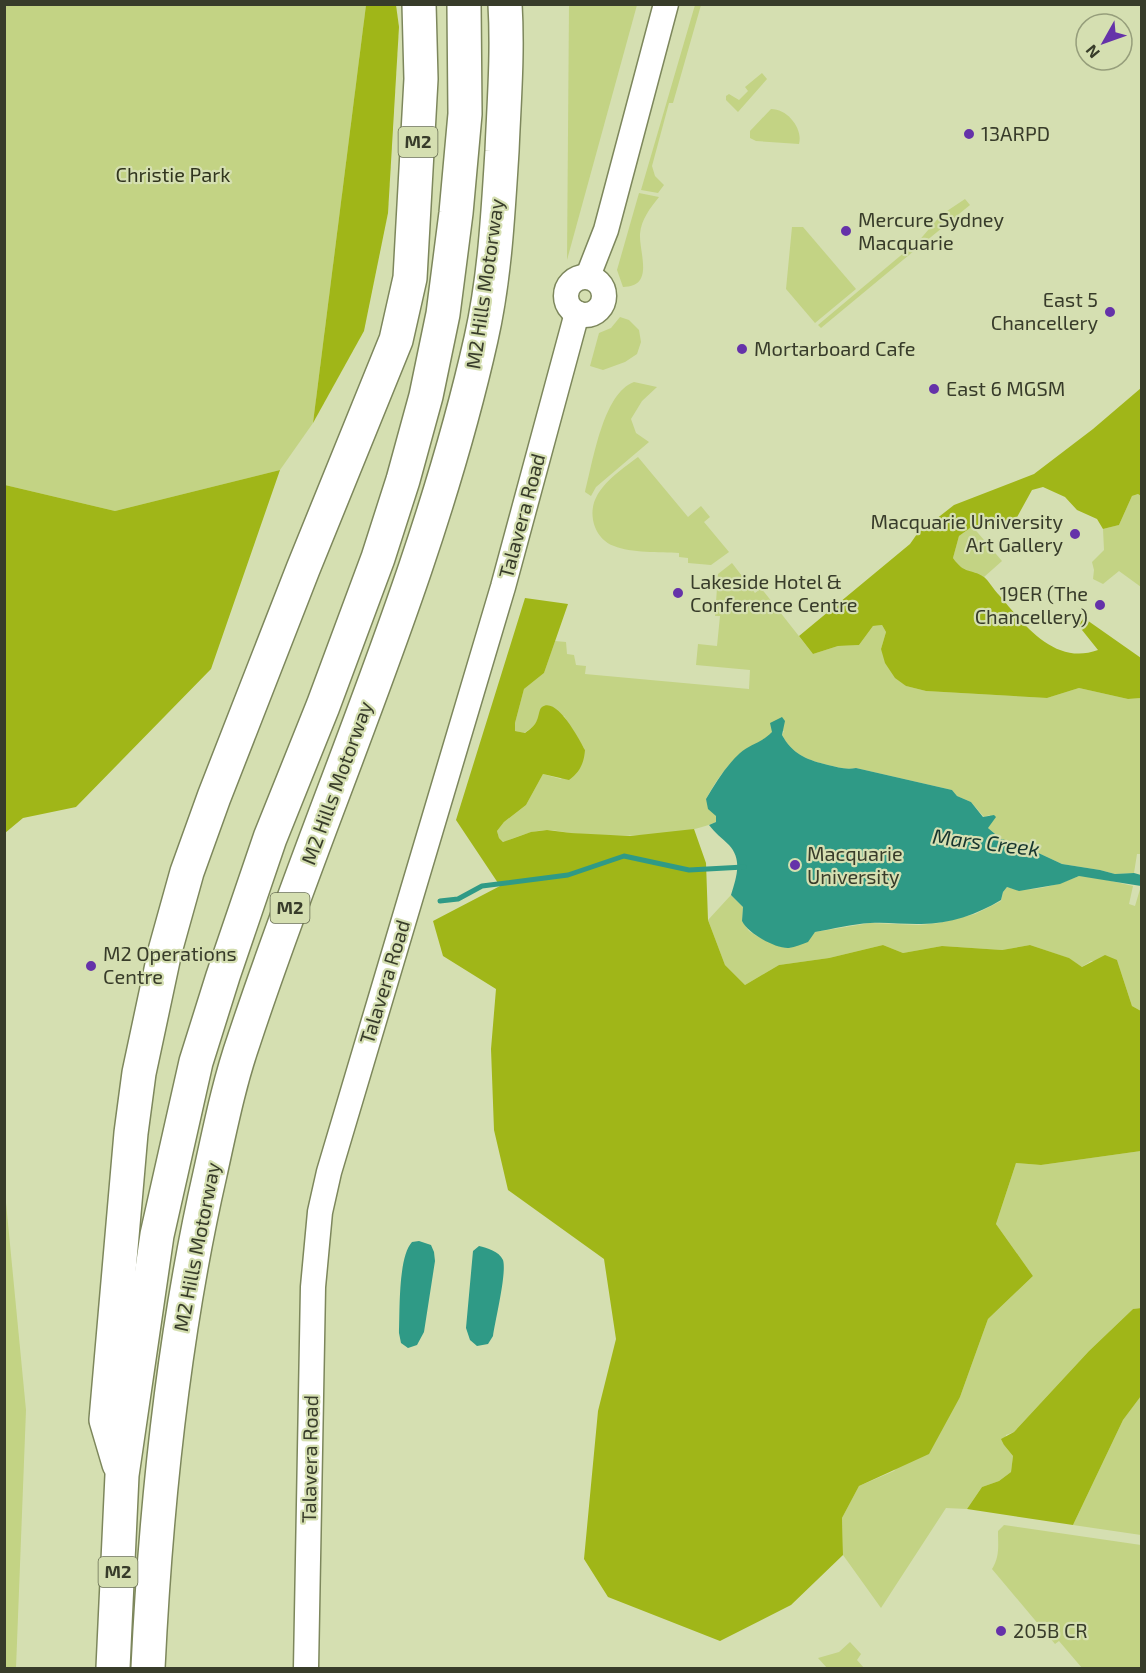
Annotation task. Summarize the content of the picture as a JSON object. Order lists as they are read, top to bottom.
{
  "streets": {
    "highway": ["M2", "M2 Hills Motorway"],
    "street": ["Talavera Road"]
  },
  "crossings": [
    ["M2", "M2 Hills Motorway"]
  ],
  "water": ["Mars Creek"],
  "parks": ["Christie Park"],
  "places": [
    "13ARPD",
    "Mercure Sydney Macquarie",
    "East 5 Chancellery",
    "Mortarboard Cafe",
    "East 6 MGSM",
    "Macquarie University Art Gallery",
    "Lakeside Hotel & Conference Centre",
    "19ER (The Chancellery)",
    "Macquarie University",
    "M2 Operations Centre",
    "205B CR"
  ],
  "north": "bottom left"
}
